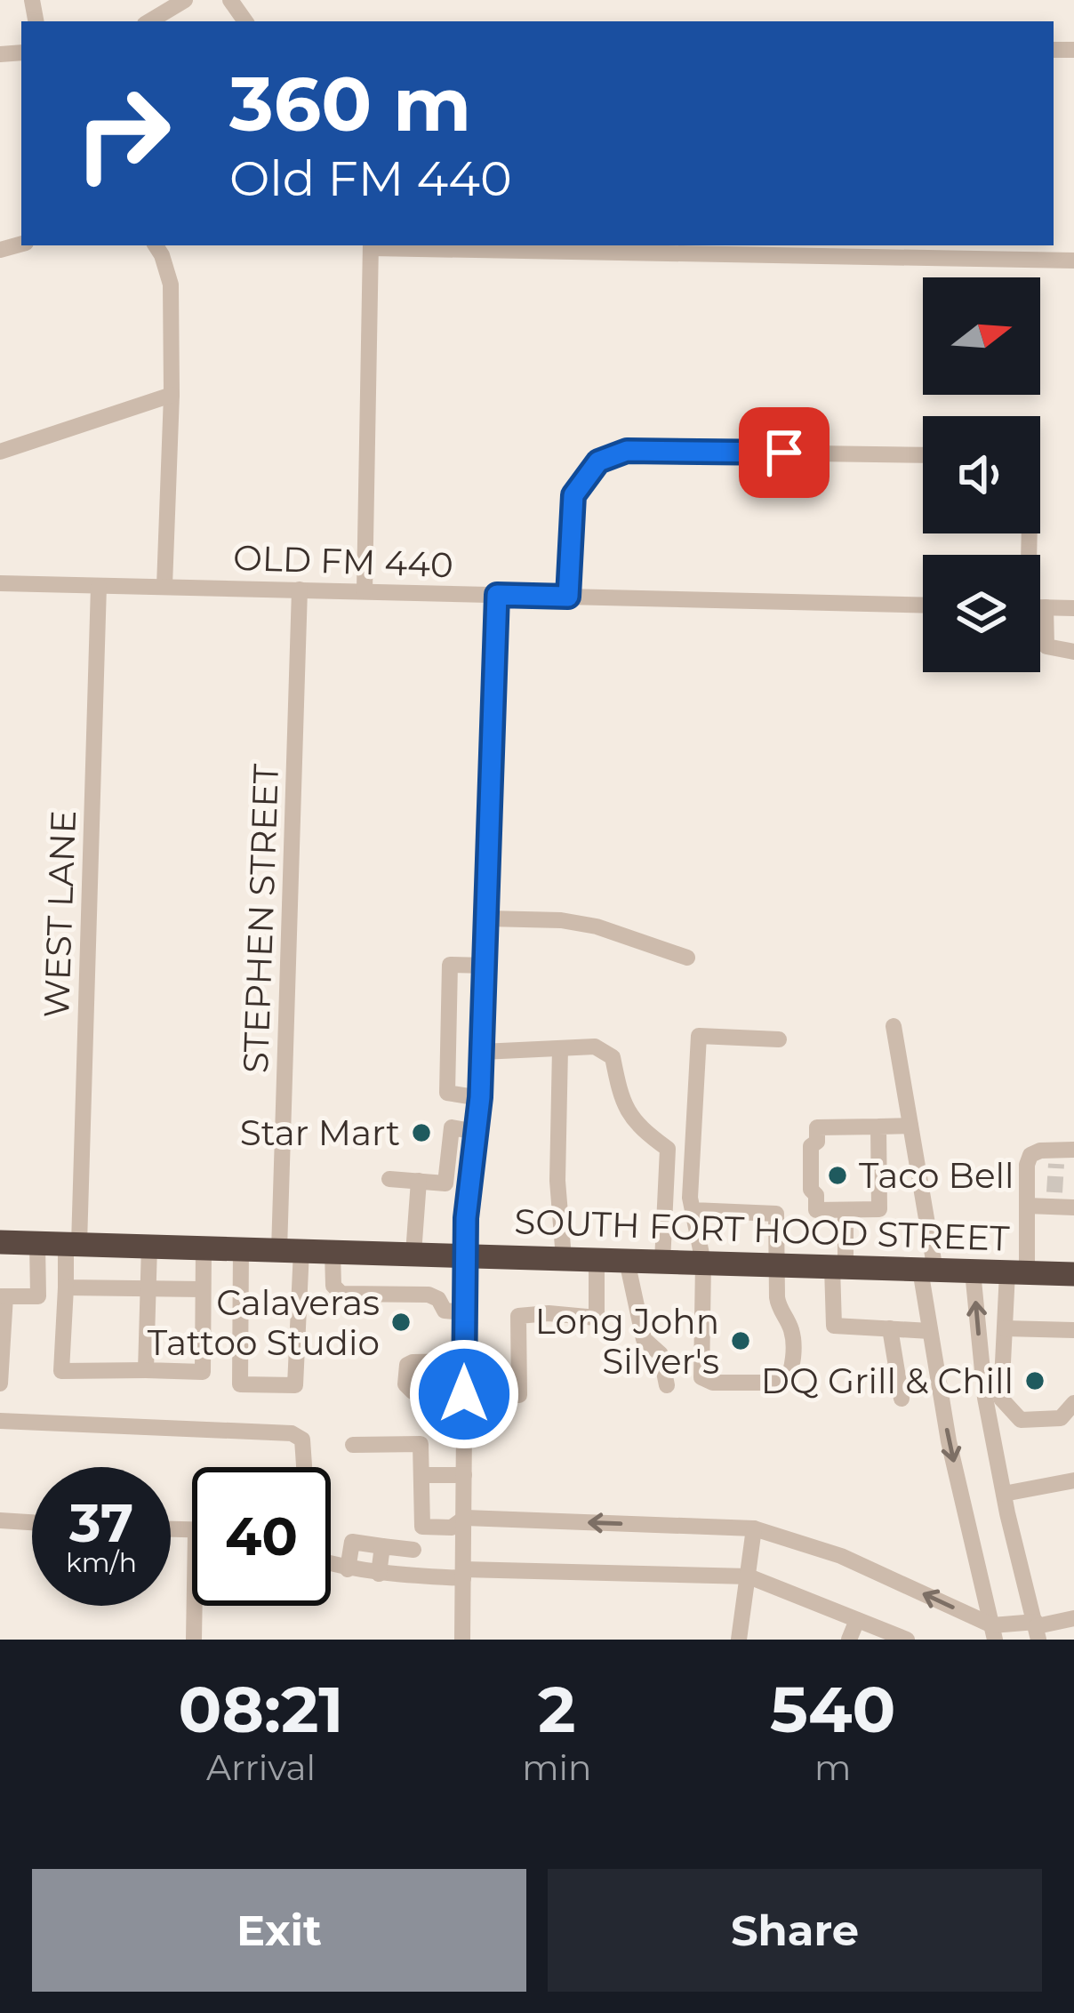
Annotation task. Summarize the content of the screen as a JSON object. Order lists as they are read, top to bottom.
{
  "streets": {
    "highway": ["SOUTH FORT HOOD STREET"],
    "street": ["OLD FM 440", "WEST LANE", "STEPHEN STREET"]
  },
  "crossings": [
    ["OLD FM 440", "WEST LANE"],
    ["OLD FM 440", "STEPHEN STREET"],
    ["WEST LANE", "SOUTH FORT HOOD STREET"],
    ["STEPHEN STREET", "SOUTH FORT HOOD STREET"]
  ],
  "places": [
    "Star Mart",
    "Taco Bell",
    "Calaveras Tattoo Studio",
    "Long John Silver's",
    "DQ Grill & Chill"
  ],
  "north": "right",
  "page": {
    "turn": ["360 m", "Old FM 440"],
    "speed": "37 km/h",
    "limit": "40",
    "eta": [
      "08:21",
      "Arrival",
      "2",
      "min",
      "540",
      "m"
    ],
    "buttons": ["Exit", "Share"]
  }
}
